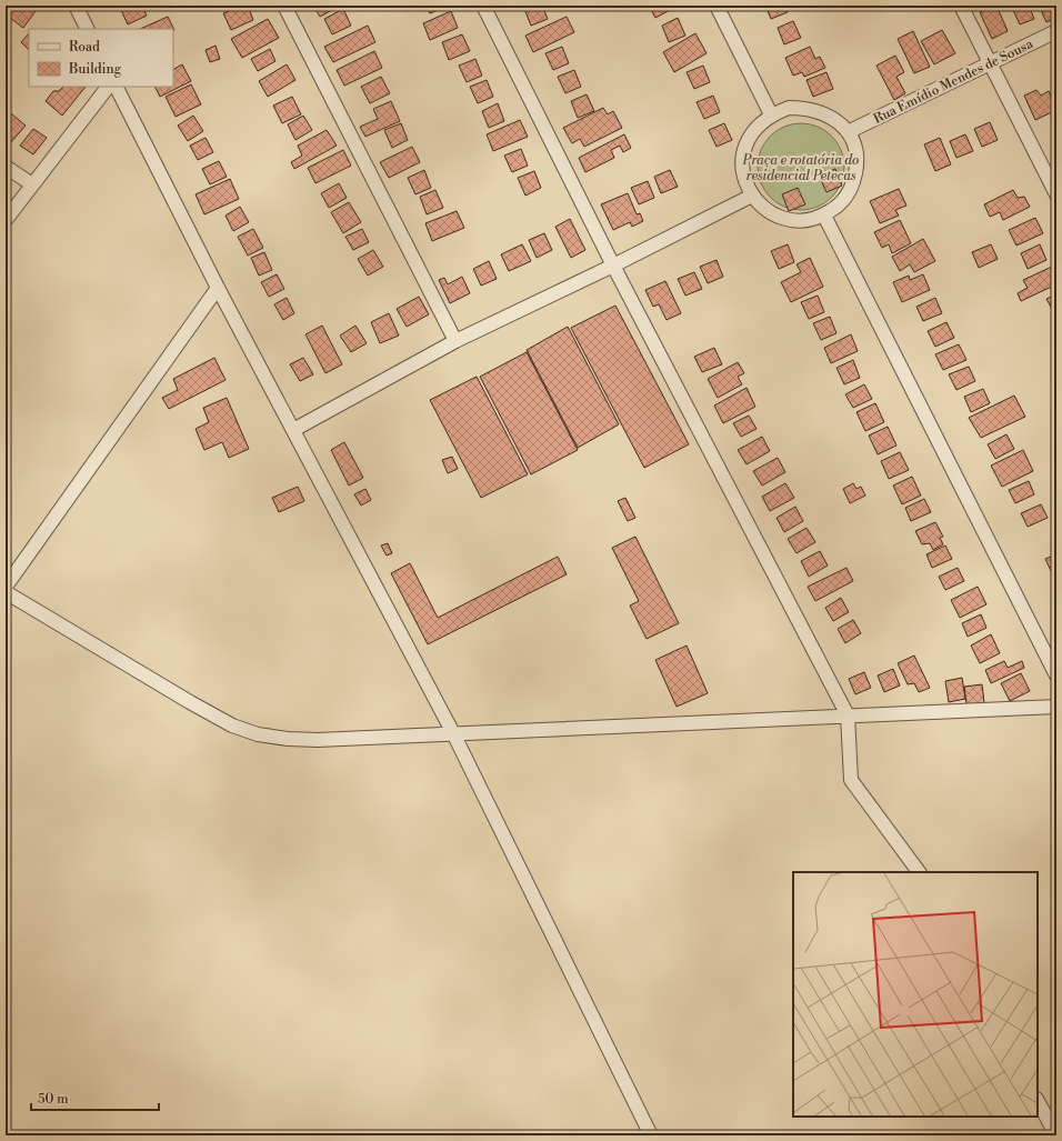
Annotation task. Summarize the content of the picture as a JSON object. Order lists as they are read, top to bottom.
{
  "streets": {
    "street": ["Rua Emídio Mendes de Sousa"]
  },
  "parks": ["Praça e rotatória do residencial Petecas"],
  "legend": ["Road", "Building"],
  "scale_bar": "50 m"
}
